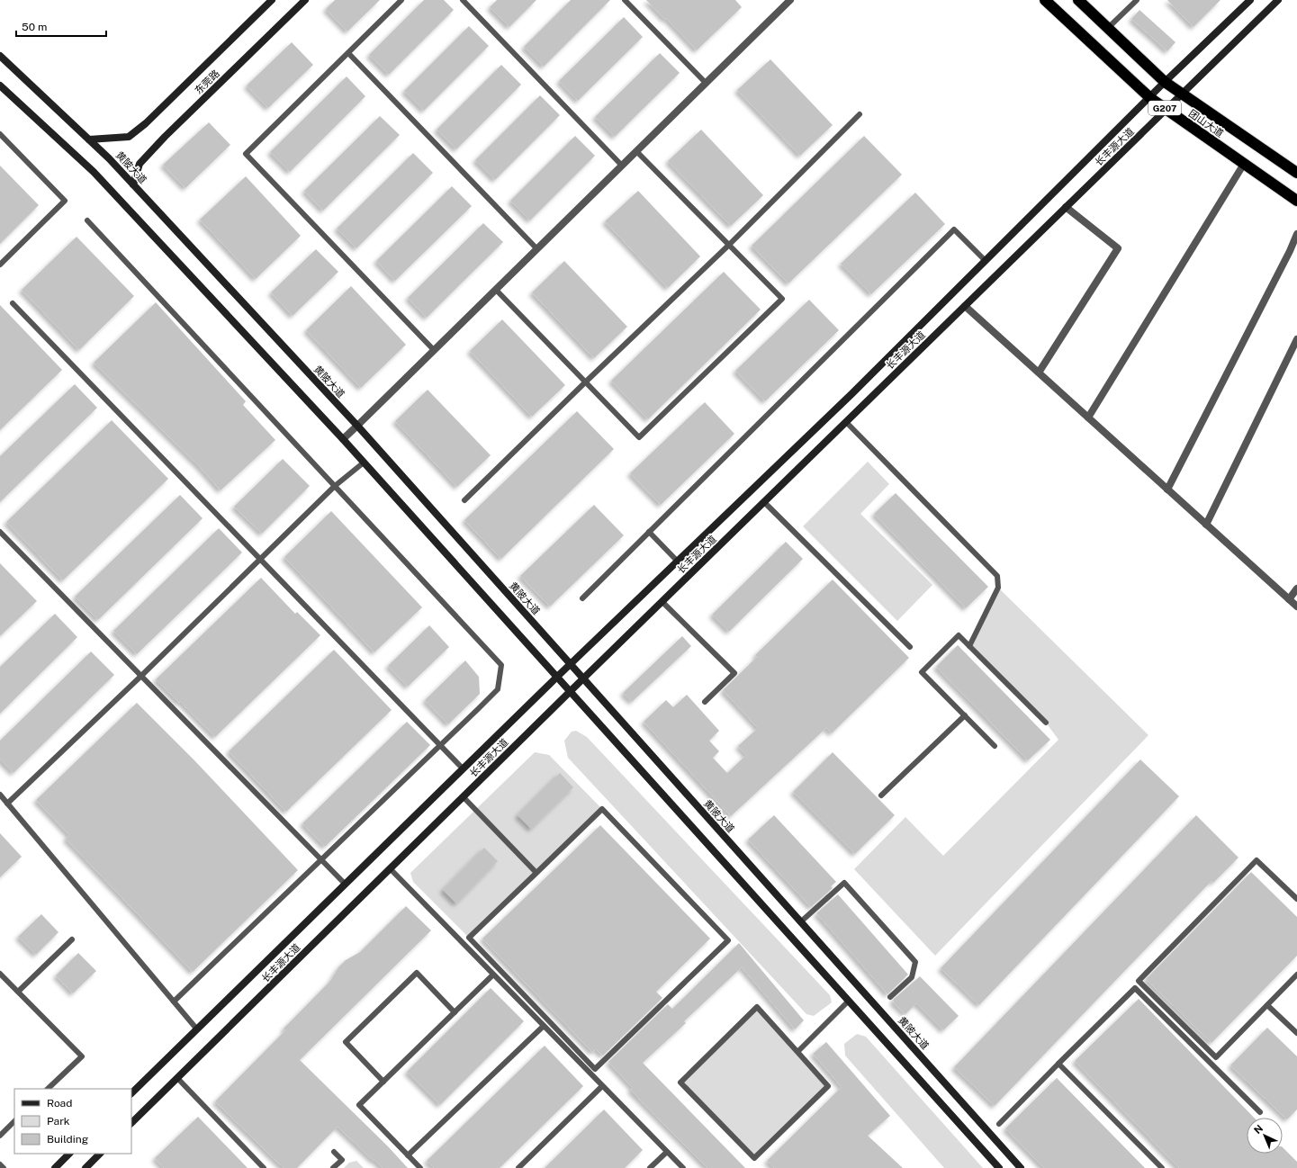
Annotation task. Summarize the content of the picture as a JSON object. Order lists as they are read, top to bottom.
{
  "streets": {
    "highway": ["G207", "团山大道"],
    "street": ["东莞路", "长丰源大道", "黄陂大道"]
  },
  "crossings": [
    ["东莞路", "黄陂大道"],
    ["团山大道", "长丰源大道"],
    ["长丰源大道", "黄陂大道"]
  ],
  "legend": ["Road", "Park", "Building"],
  "scale_bar": "50 m",
  "north": "top left"
}
